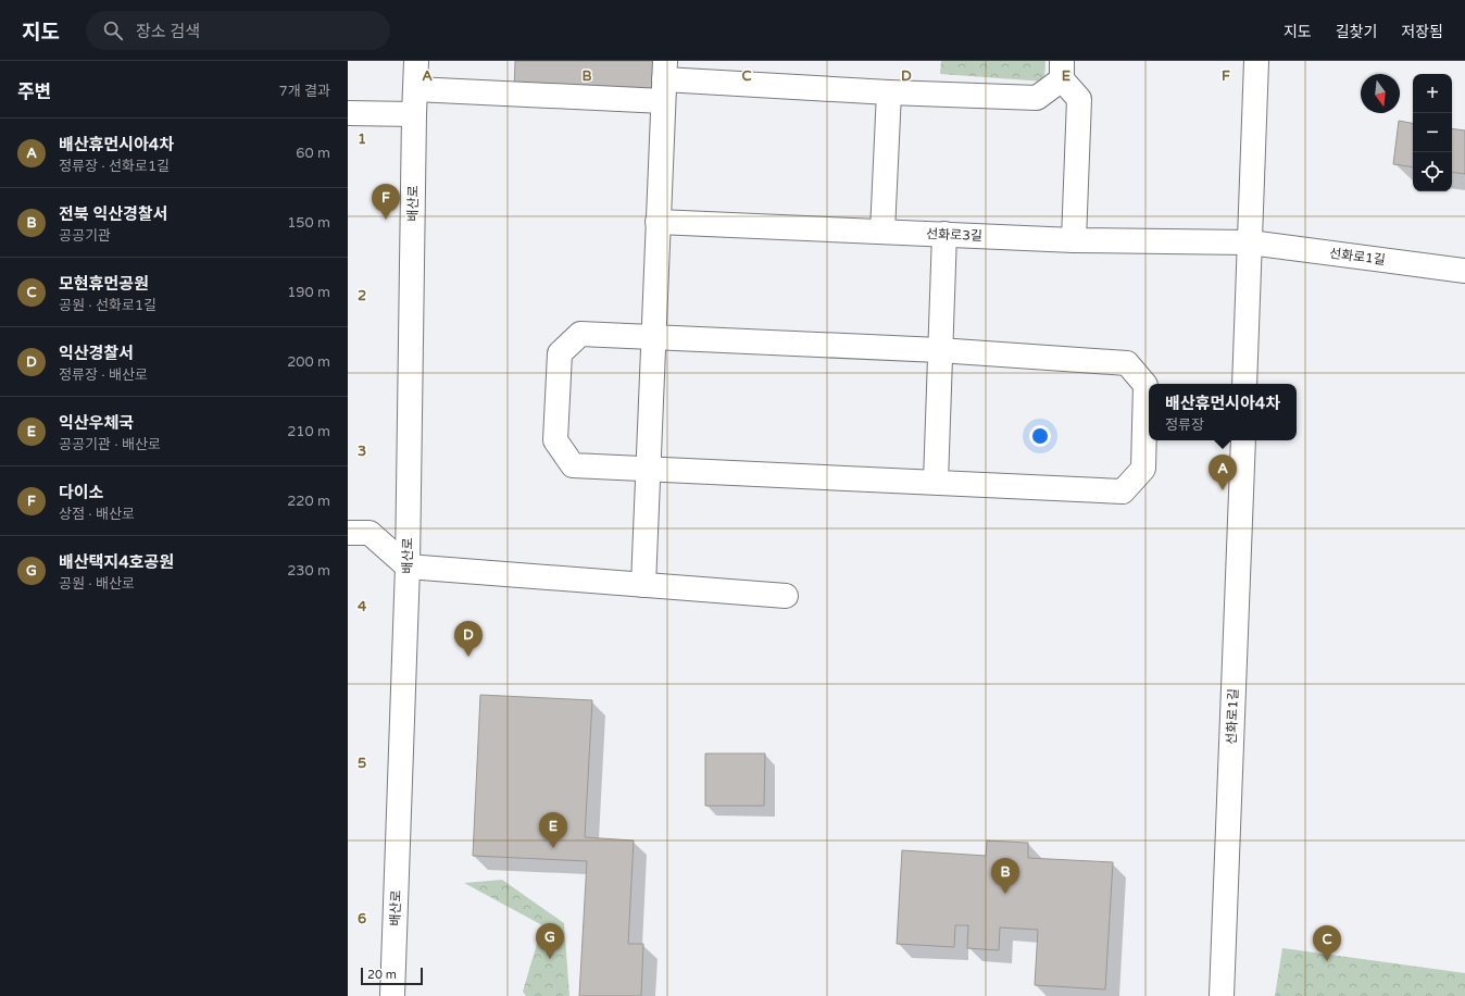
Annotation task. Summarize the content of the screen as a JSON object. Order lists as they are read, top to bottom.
{
  "streets": {
    "street": ["배산로", "선화로3길", "선화로1길"]
  },
  "crossings": [
    ["선화로3길", "선화로1길"]
  ],
  "scale_bar": "20 m",
  "north": "bottom",
  "page": {
    "header": "지도",
    "search": "장소 검색",
    "nav": ["지도", "길찾기", "저장됨"],
    "heading": ["주변", "7개 결과"],
    "map_buttons": ["+", "−"],
    "list": [
      {
        "mark": "A",
        "name": "배산휴먼시아4차",
        "note": "정류장 · 선화로1길",
        "value": "60 m"
      },
      {
        "mark": "B",
        "name": "전북 익산경찰서",
        "note": "공공기관",
        "value": "150 m"
      },
      {
        "mark": "C",
        "name": "모현휴먼공원",
        "note": "공원 · 선화로1길",
        "value": "190 m"
      },
      {
        "mark": "D",
        "name": "익산경찰서",
        "note": "정류장 · 배산로",
        "value": "200 m"
      },
      {
        "mark": "E",
        "name": "익산우체국",
        "note": "공공기관 · 배산로",
        "value": "210 m"
      },
      {
        "mark": "F",
        "name": "다이소",
        "note": "상점 · 배산로",
        "value": "220 m"
      },
      {
        "mark": "G",
        "name": "배산택지4호공원",
        "note": "공원 · 배산로",
        "value": "230 m"
      }
    ],
    "pins": [
      "F",
      "A",
      "D",
      "E",
      "B",
      "G",
      "C"
    ],
    "popup": ["배산휴먼시아4차", "정류장"],
    "scale": "20 m"
  },
  "grid": {
    "columns": [
      "A",
      "B",
      "C",
      "D",
      "E",
      "F"
    ],
    "rows": [
      "1",
      "2",
      "3",
      "4",
      "5",
      "6"
    ]
  }
}
